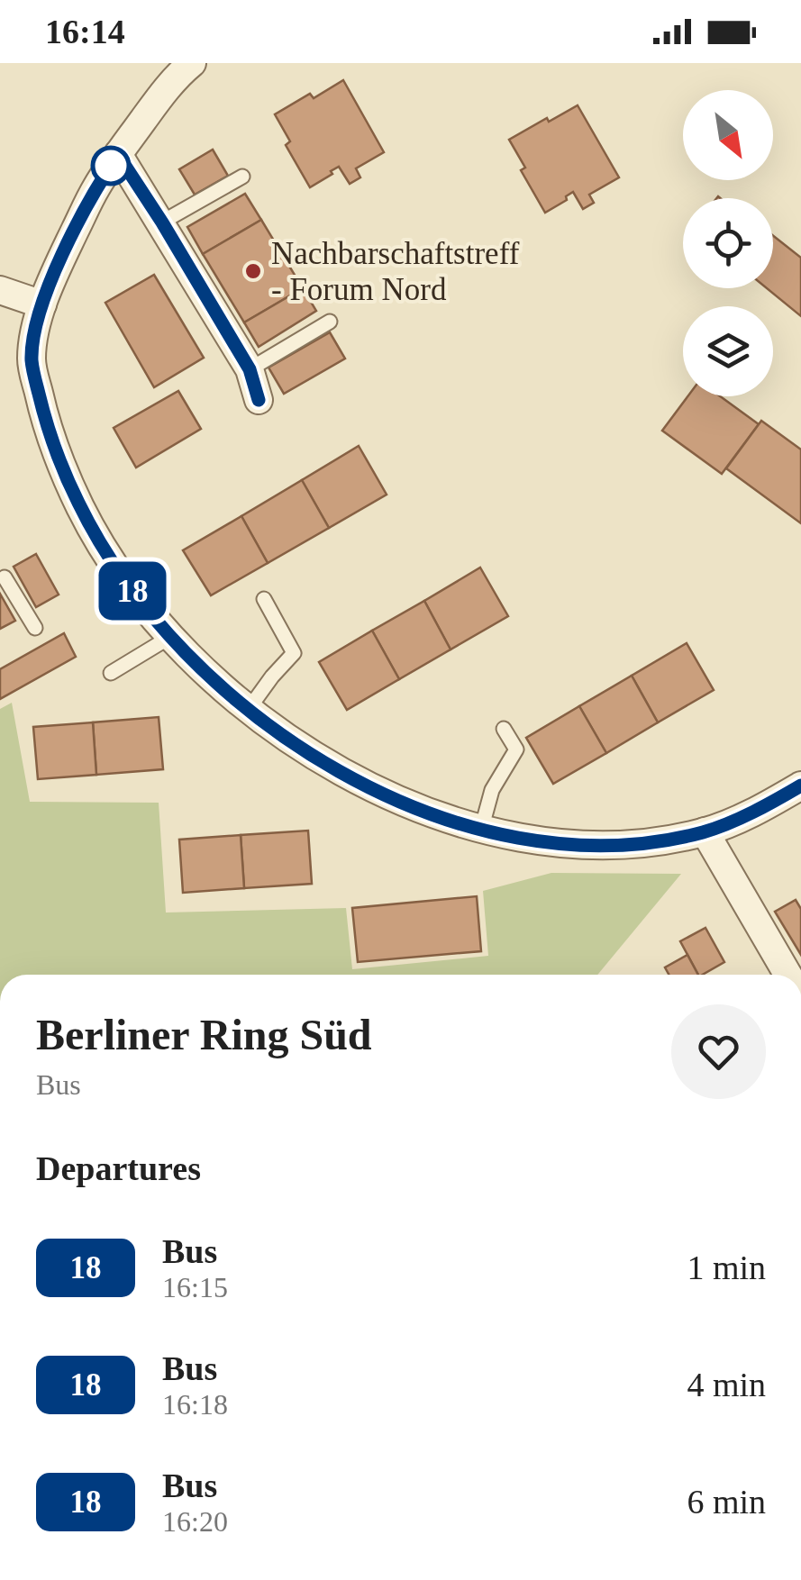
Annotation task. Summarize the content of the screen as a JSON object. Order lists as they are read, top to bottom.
{
  "places": ["Nachbarschaftstreff - Forum Nord"],
  "lines": ["bus line 18"],
  "north": "bottom right",
  "page": {
    "status": "16:14",
    "on_map": "18",
    "heading": [
      ["Berliner Ring Süd", "Bus"],
      "Departures"
    ],
    "list": [
      {
        "mark": "18",
        "name": "Bus",
        "note": "16:15",
        "value": "1 min"
      },
      {
        "mark": "18",
        "name": "Bus",
        "note": "16:18",
        "value": "4 min"
      },
      {
        "mark": "18",
        "name": "Bus",
        "note": "16:20",
        "value": "6 min"
      }
    ]
  }
}
